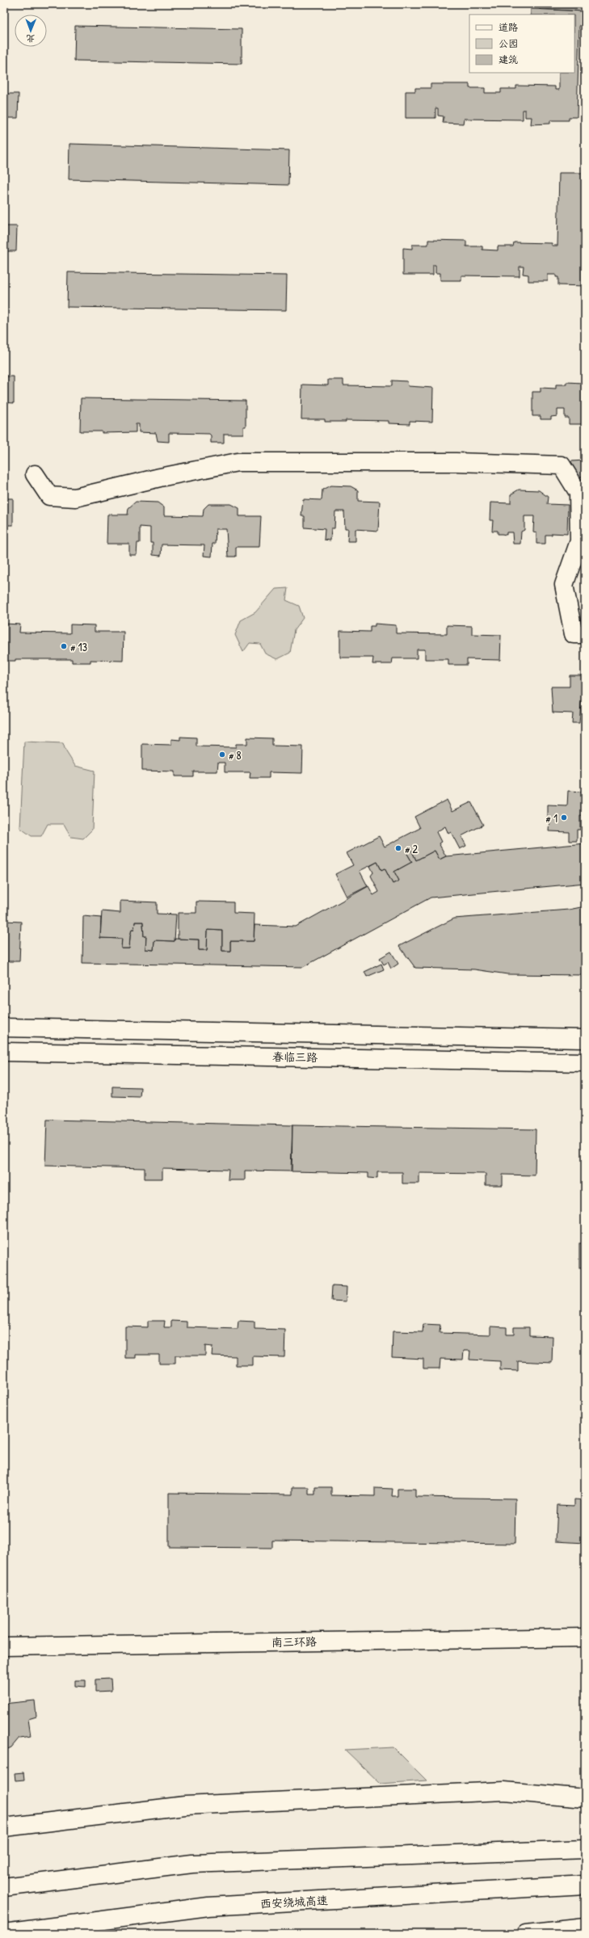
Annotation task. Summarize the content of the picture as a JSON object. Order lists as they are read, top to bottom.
{
  "streets": {
    "main road": ["春临三路", "南三环路", "西安绕城高速"]
  },
  "places": [
    "# 13",
    "# 8",
    "# 1",
    "# 2"
  ],
  "legend": ["道路", "公园", "建筑"],
  "north": "bottom"
}
